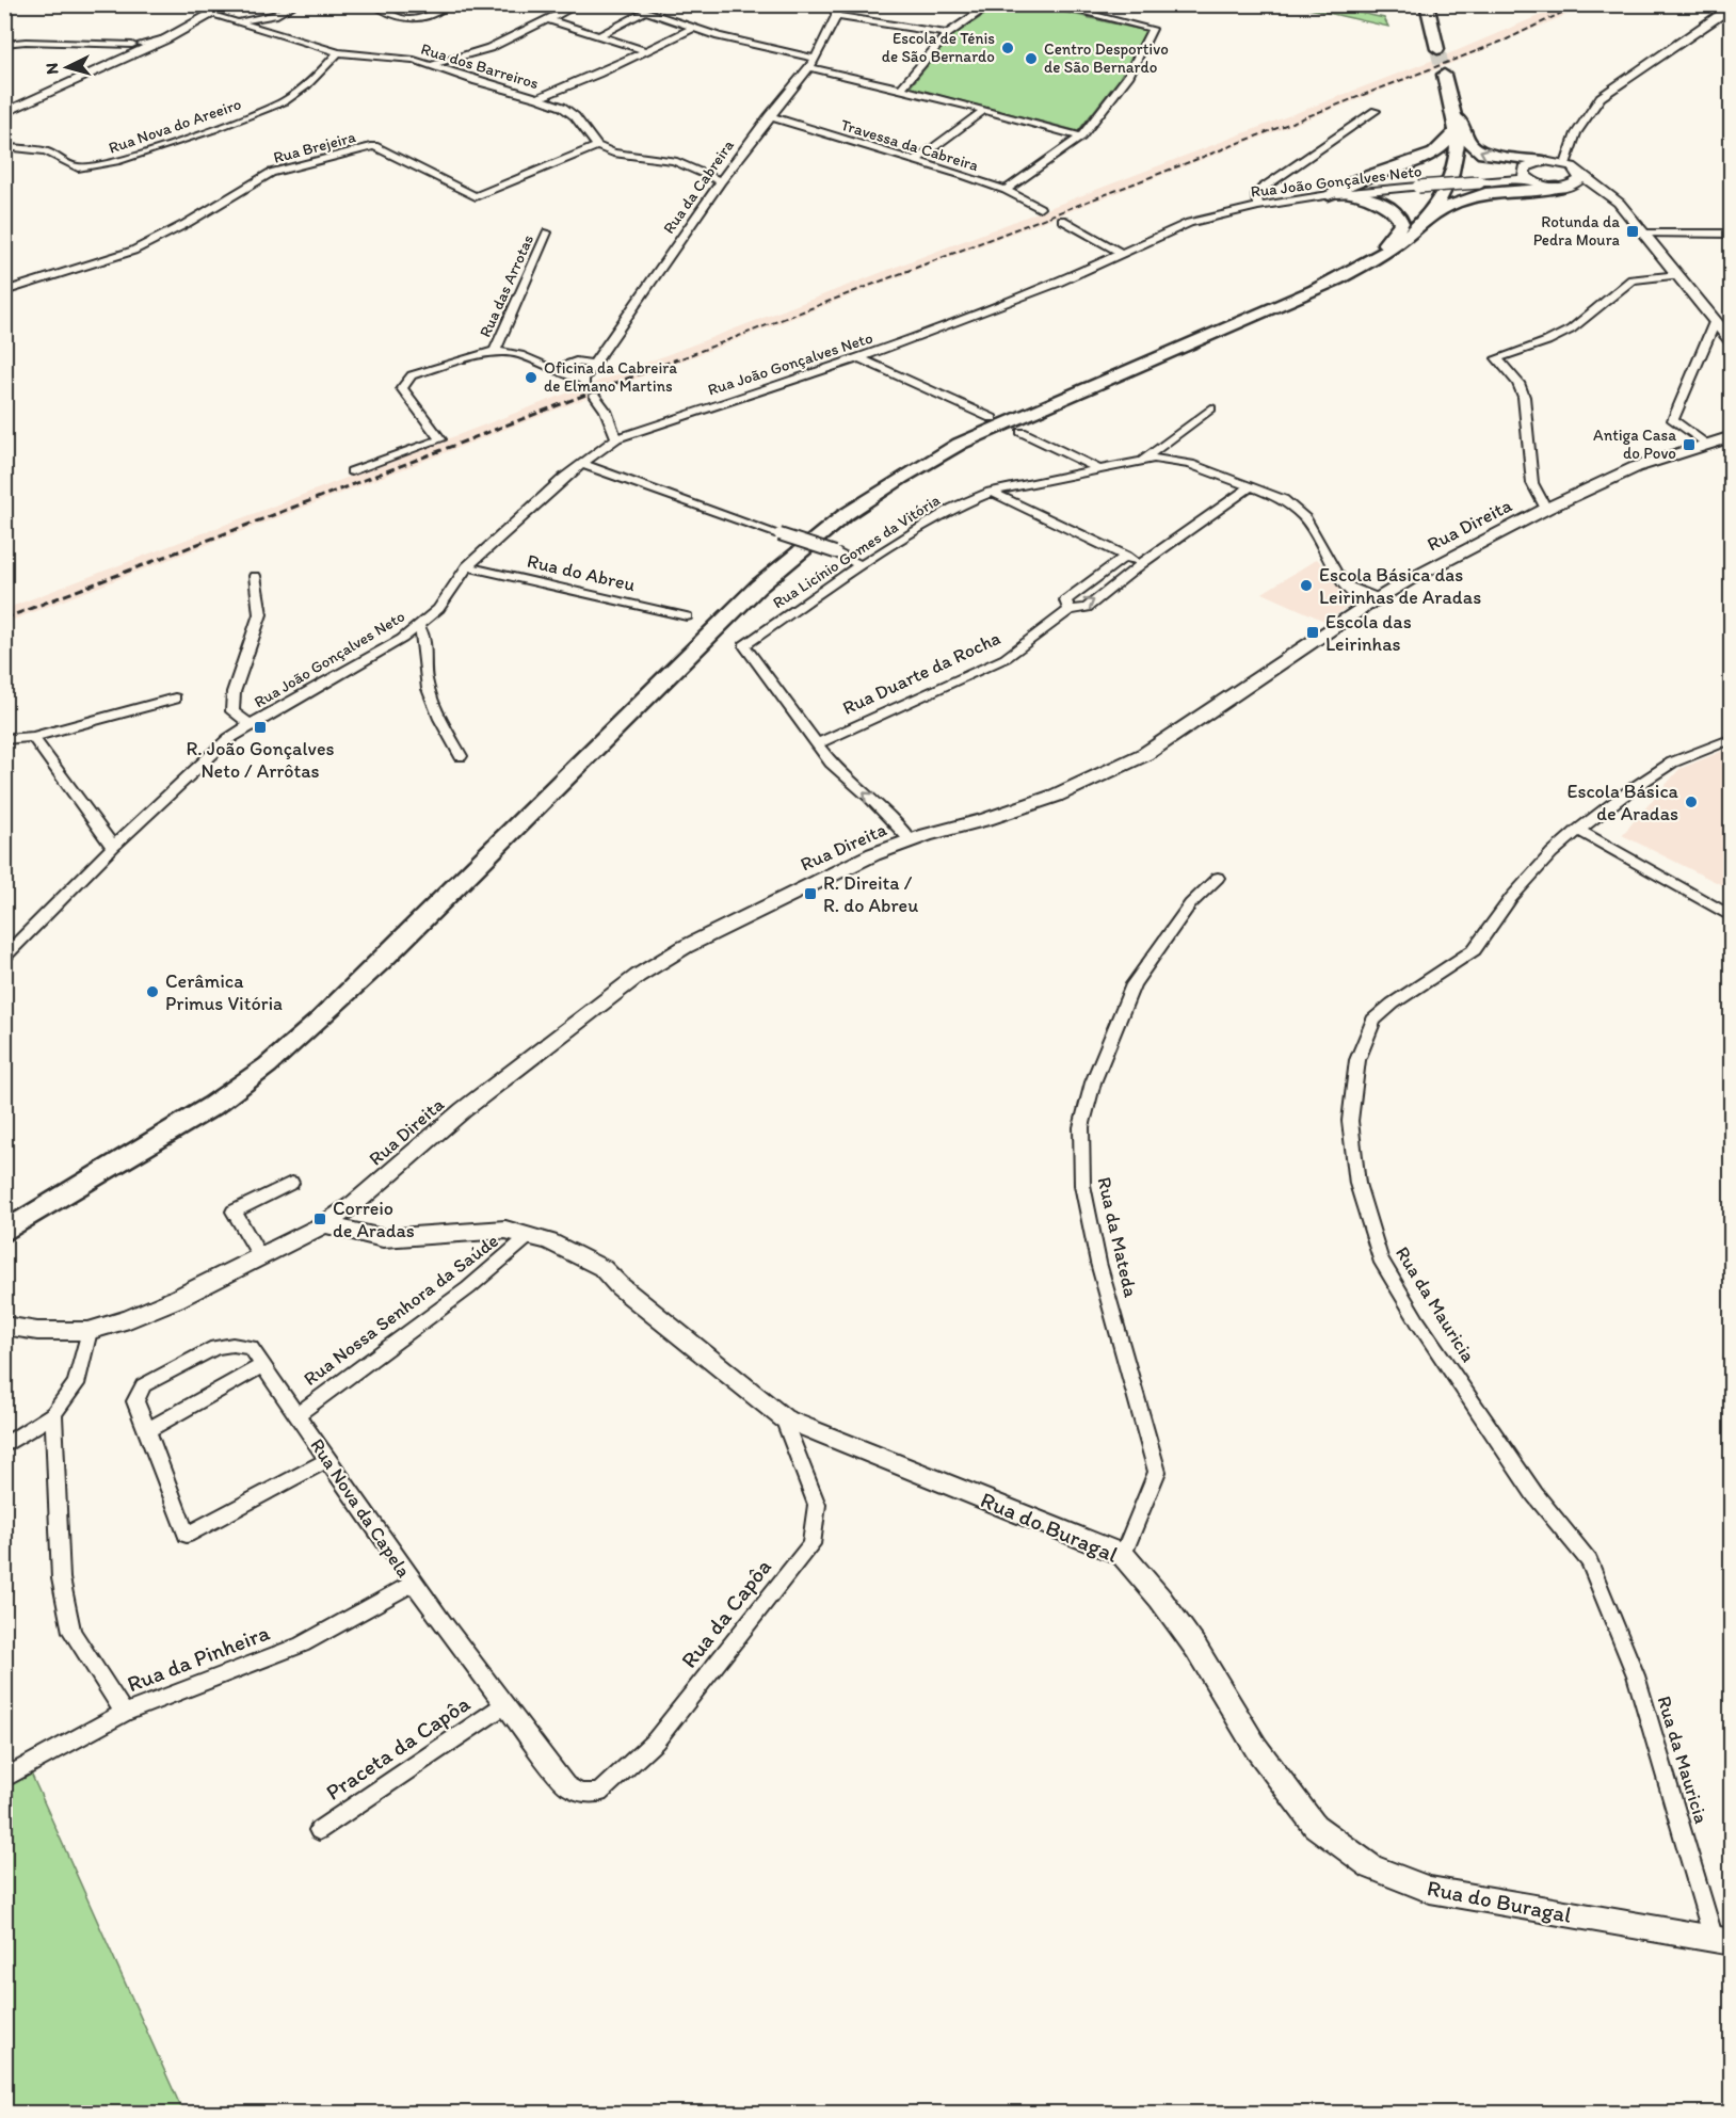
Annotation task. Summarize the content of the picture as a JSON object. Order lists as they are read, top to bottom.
{
  "streets": {
    "main road": ["Rua João Gonçalves Neto", "Rua Direita", "Rua do Buragal"],
    "street": [
      "Rua dos Barreiros",
      "Rua Nova do Areeiro",
      "Travessa da Cabreira",
      "Rua Brejeira",
      "Rua da Cabreira",
      "Rua das Arrotas",
      "Rua Licínio Gomes da Vitória",
      "Rua do Abreu",
      "Rua Duarte da Rocha",
      "Rua da Mateda",
      "Rua da Mauricia",
      "Rua Nossa Senhora da Saúde",
      "Rua Nova da Capela",
      "Rua da Capôa",
      "Rua da Pinheira",
      "Praceta da Capôa"
    ]
  },
  "crossings": [
    ["Rua dos Barreiros", "Rua Nova do Areeiro"],
    ["Rua dos Barreiros", "Rua Brejeira"],
    ["Travessa da Cabreira", "Rua da Cabreira"],
    ["Rua João Gonçalves Neto", "Rua do Abreu"],
    ["Rua Direita", "Rua do Buragal"],
    ["Rua Licínio Gomes da Vitória", "Rua Duarte da Rocha"],
    ["Rua da Mateda", "Rua do Buragal"],
    ["Rua da Mauricia", "Rua do Buragal"],
    ["Rua Nossa Senhora da Saúde", "Rua Nova da Capela"],
    ["Rua Nossa Senhora da Saúde", "Rua do Buragal"],
    ["Rua Nova da Capela", "Rua da Capôa"],
    ["Rua Nova da Capela", "Rua da Pinheira"],
    ["Rua Nova da Capela", "Praceta da Capôa"],
    ["Rua do Buragal", "Rua da Capôa"]
  ],
  "places": {
    "other": [
      "Escola de Ténis de São Bernardo",
      "Centro Desportivo de São Bernardo",
      "Oficina da Cabreira de Elmano Martins",
      "Escola Básica das Leirinhas de Aradas",
      "Escola Básica de Aradas",
      "Cerâmica Primus Vitória"
    ],
    "transit": [
      "Rotunda da Pedra Moura",
      "Antiga Casa do Povo",
      "Escola das Leirinhas",
      "R. João Gonçalves Neto / Arrôtas",
      "R. Direita / R. do Abreu",
      "Correio de Aradas"
    ]
  },
  "north": "left"
}
